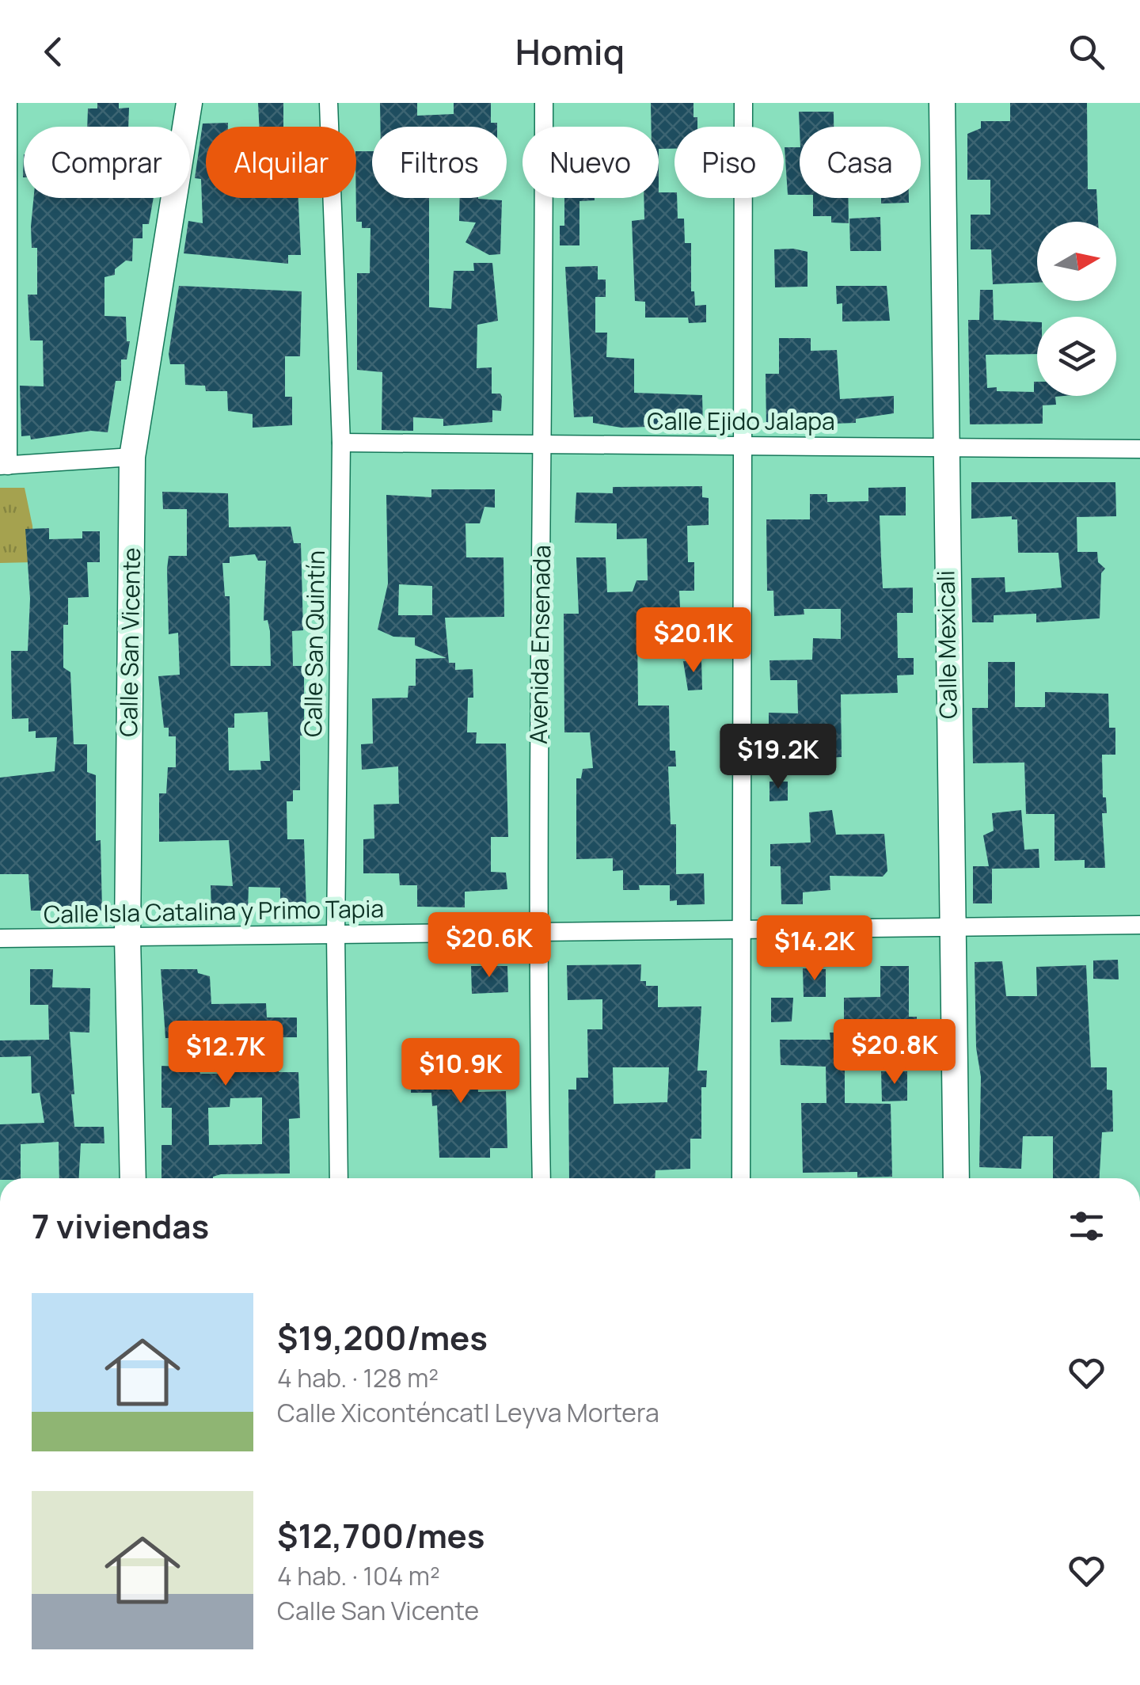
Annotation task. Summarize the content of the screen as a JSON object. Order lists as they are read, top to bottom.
{
  "streets": {
    "street": [
      "Calle Ejido Jalapa",
      "Calle San Vicente",
      "Calle San Quintín",
      "Avenida Ensenada",
      "Calle Mexicali",
      "Calle Isla Catalina y Primo Tapia"
    ]
  },
  "crossings": [
    ["Calle Ejido Jalapa", "Calle San Quintín"],
    ["Calle Ejido Jalapa", "Avenida Ensenada"],
    ["Calle Ejido Jalapa", "Calle Mexicali"],
    ["Calle San Vicente", "Calle Isla Catalina y Primo Tapia"],
    ["Calle San Quintín", "Calle Isla Catalina y Primo Tapia"],
    ["Avenida Ensenada", "Calle Isla Catalina y Primo Tapia"],
    ["Calle Mexicali", "Calle Isla Catalina y Primo Tapia"]
  ],
  "north": "right",
  "page": {
    "header": "Homiq",
    "chip": [
      "Comprar",
      "Alquilar",
      "Filtros",
      "Nuevo",
      "Piso",
      "Casa"
    ],
    "price": [
      "$20.1K",
      "$19.2K",
      "$20.6K",
      "$14.2K",
      "$20.8K",
      "$12.7K",
      "$10.9K"
    ],
    "heading": "7 viviendas",
    "list": [
      {
        "name": "$19,200/mes",
        "note": "4 hab. · 128 m² · Calle Xiconténcatl Leyva Mortera"
      },
      {
        "name": "$12,700/mes",
        "note": "4 hab. · 104 m² · Calle San Vicente"
      }
    ]
  }
}
